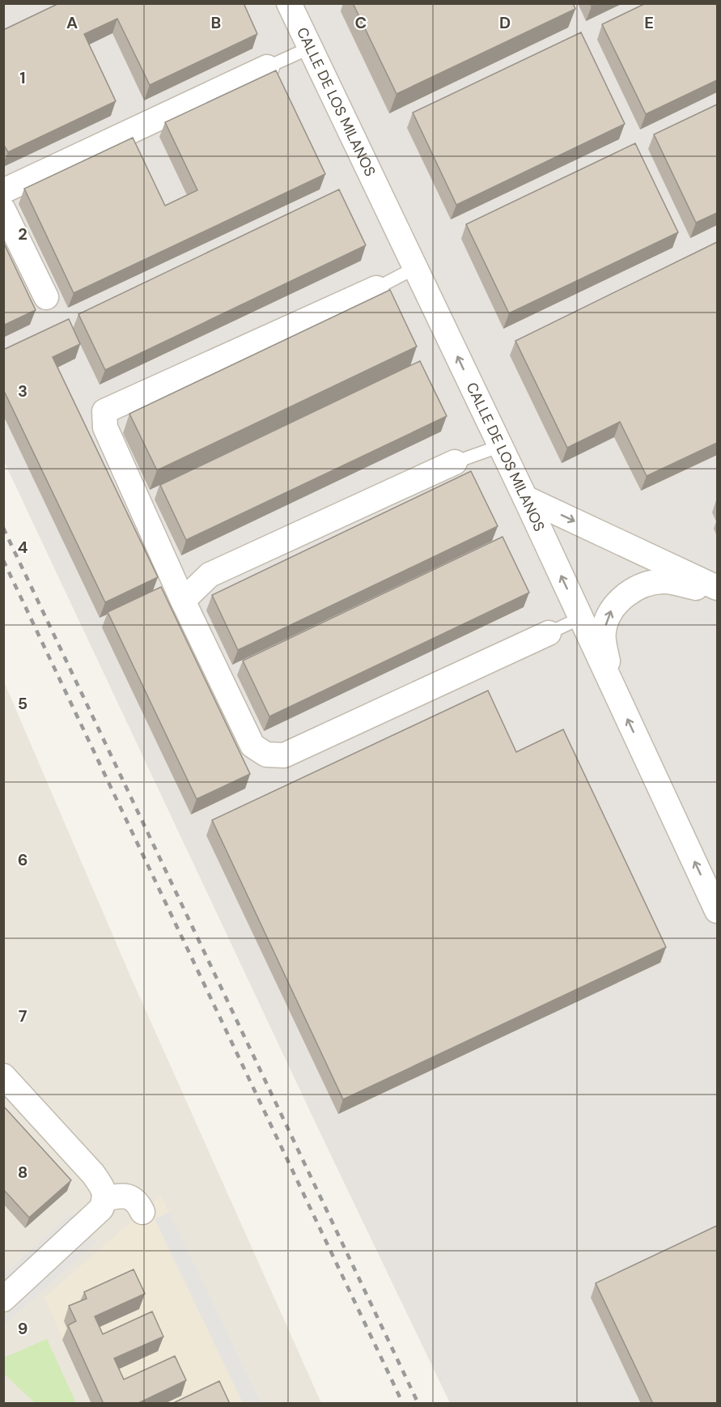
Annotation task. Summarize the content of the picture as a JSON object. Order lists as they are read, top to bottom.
{
  "streets": {
    "street": ["CALLE DE LOS MILANOS"]
  },
  "one_way": ["CALLE DE LOS MILANOS"],
  "grid": {
    "columns": [
      "A",
      "B",
      "C",
      "D",
      "E"
    ],
    "rows": [
      "1",
      "2",
      "3",
      "4",
      "5",
      "6",
      "7",
      "8",
      "9"
    ]
  }
}
